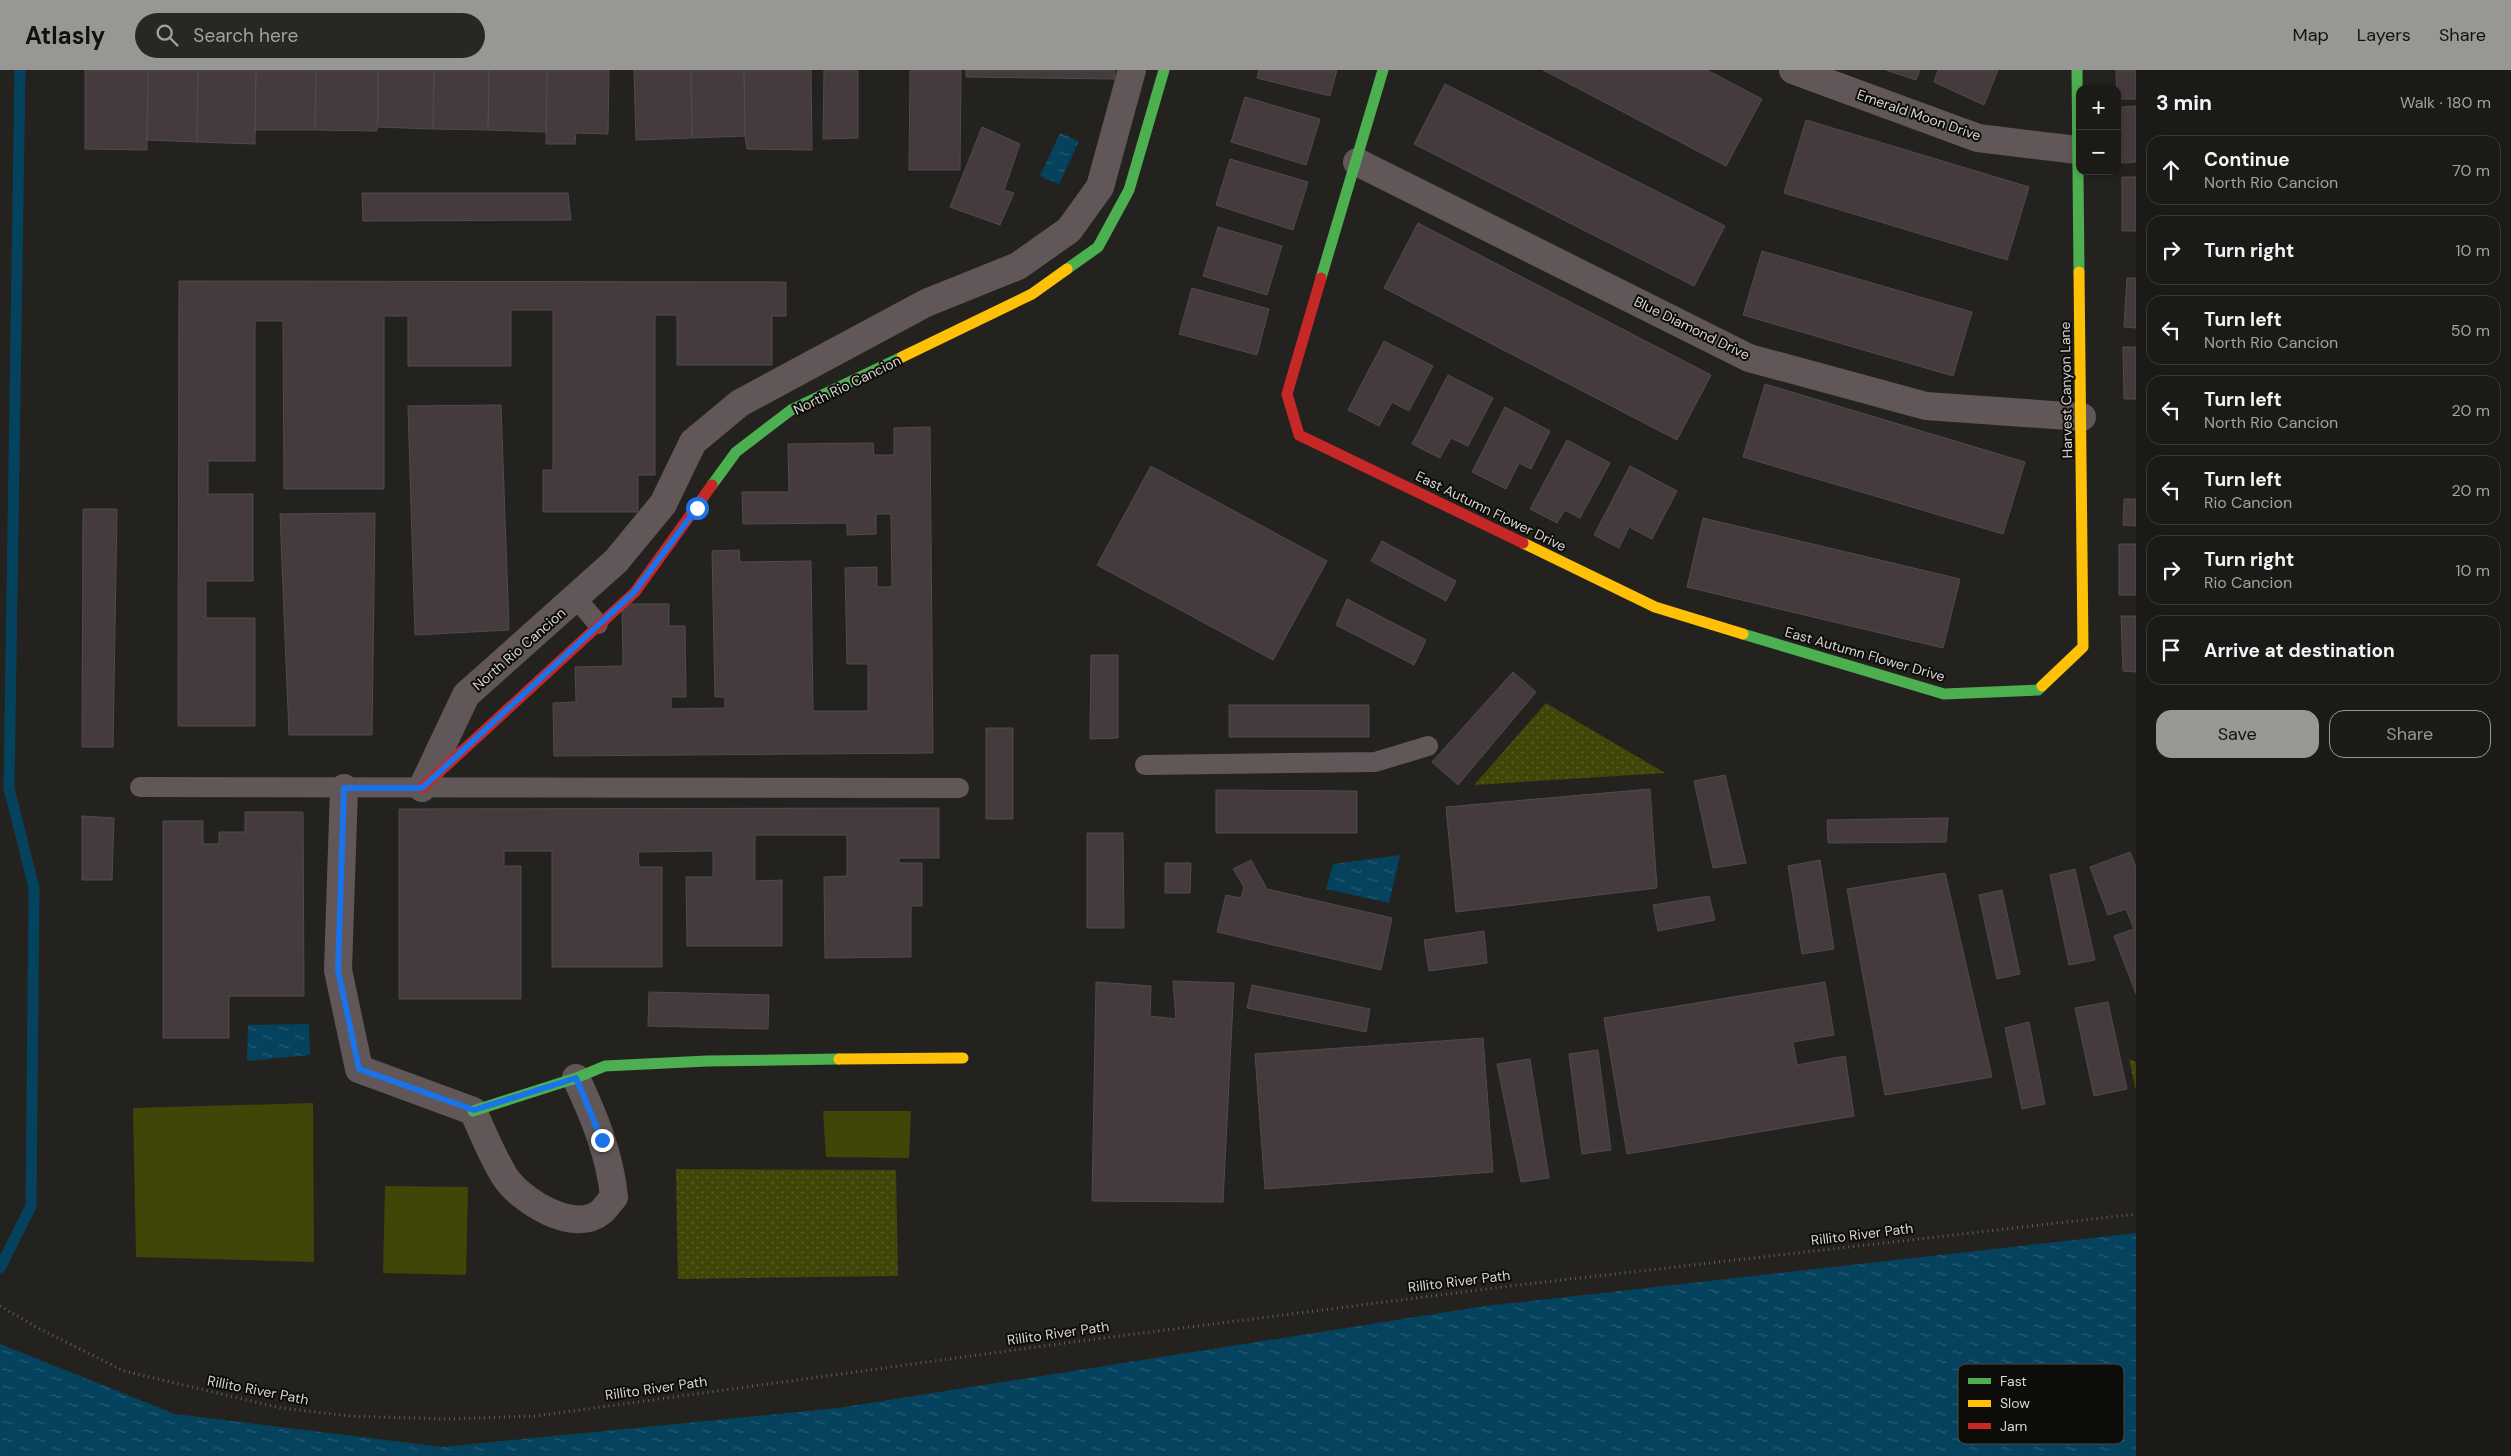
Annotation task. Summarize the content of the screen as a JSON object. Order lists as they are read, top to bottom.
{
  "streets": {
    "street": [
      "Emerald Moon Drive",
      "Blue Diamond Drive",
      "North Rio Cancion",
      "Harvest Canyon Lane",
      "East Autumn Flower Drive"
    ],
    "path": ["Rillito River Path"]
  },
  "crossings": [
    ["Blue Diamond Drive", "Harvest Canyon Lane"],
    ["Blue Diamond Drive", "East Autumn Flower Drive"],
    ["Harvest Canyon Lane", "East Autumn Flower Drive"]
  ],
  "legend": ["Fast", "Slow", "Jam"],
  "page": {
    "header": "Atlasly",
    "search": "Search here",
    "nav": ["Map", "Layers", "Share"],
    "heading": ["3 min", "Walk · 180 m"],
    "map_buttons": ["+", "−"],
    "list": [
      ["Continue", "North Rio Cancion", "70 m"],
      ["Turn right", "10 m"],
      ["Turn left", "North Rio Cancion", "50 m"],
      ["Turn left", "North Rio Cancion", "20 m"],
      ["Turn left", "Rio Cancion", "20 m"],
      ["Turn right", "Rio Cancion", "10 m"],
      "Arrive at destination"
    ],
    "buttons": ["Save", "Share"]
  }
}
